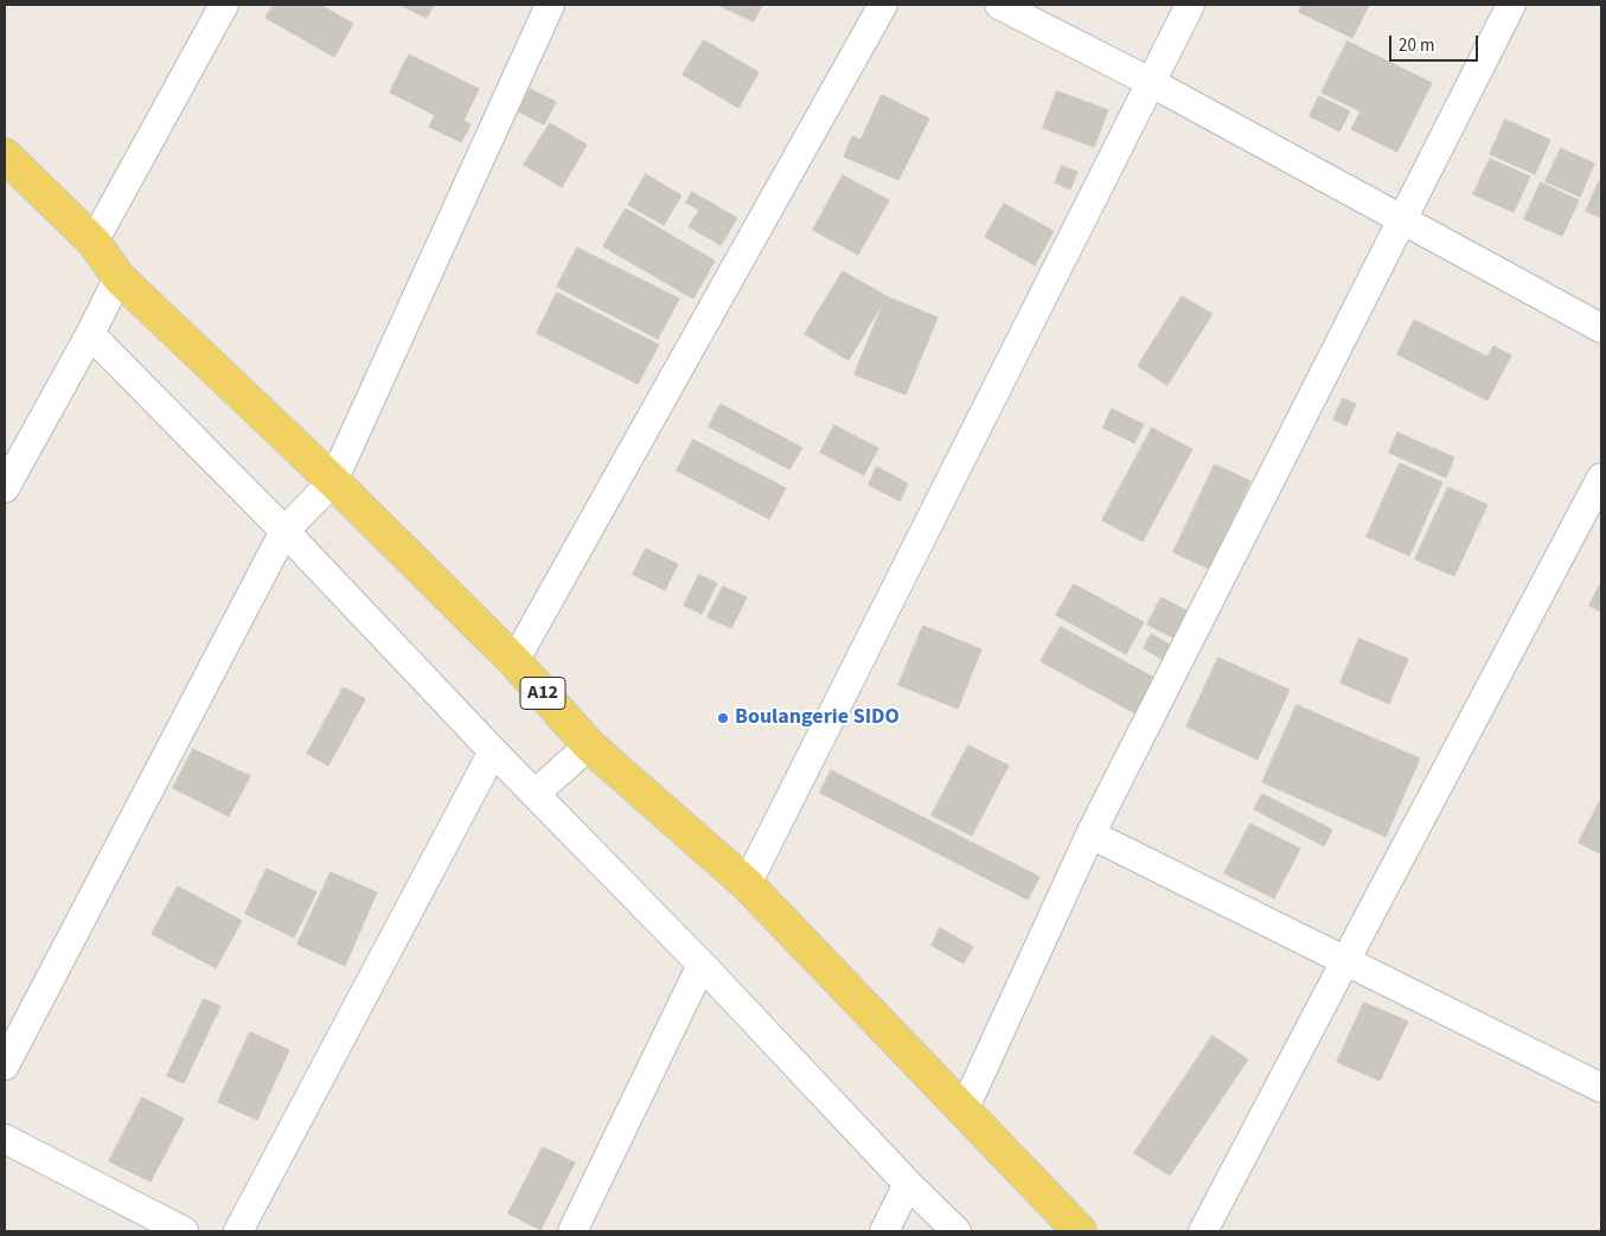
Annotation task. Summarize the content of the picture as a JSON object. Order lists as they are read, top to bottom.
{
  "streets": {
    "main road": ["A12"]
  },
  "places": ["Boulangerie SIDO"],
  "scale_bar": "20 m"
}
